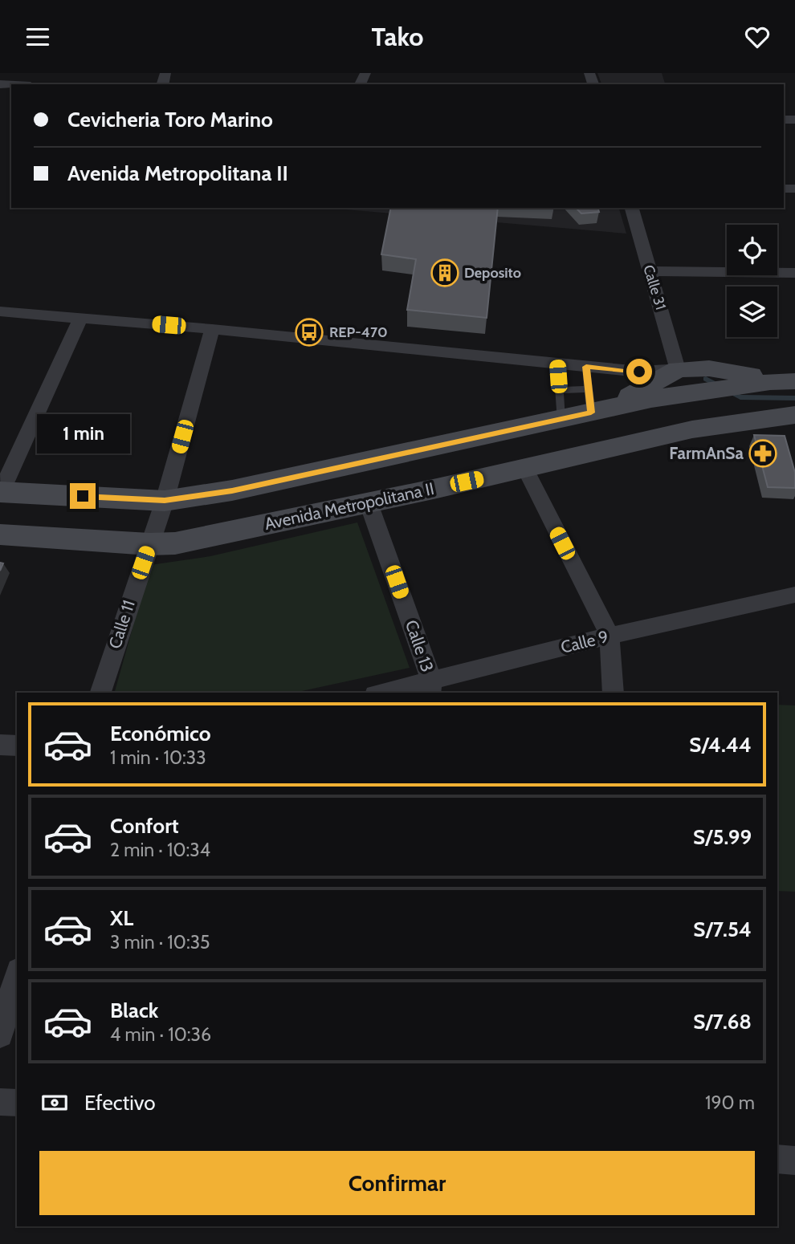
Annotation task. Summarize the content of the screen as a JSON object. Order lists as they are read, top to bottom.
{
  "streets": {
    "main road": ["Avenida Metropolitana II"],
    "street": [
      "Calle 31",
      "Calle 11",
      "Calle 9",
      "Calle 13"
    ]
  },
  "crossings": [
    ["Avenida Metropolitana II", "Calle 11"],
    ["Avenida Metropolitana II", "Calle 13"],
    ["Calle 9", "Calle 13"]
  ],
  "places": {
    "building": ["Deposito"],
    "bus stop": ["REP-470"],
    "pharmacy": ["FarmAnSa"]
  },
  "page": {
    "header": "Tako",
    "banner": ["Cevicheria Toro Marino", "Avenida Metropolitana II"],
    "bubble": "1 min",
    "list": [
      {
        "name": "Económico",
        "note": "1 min · 10:33",
        "value": "S/4.44"
      },
      {
        "name": "Confort",
        "note": "2 min · 10:34",
        "value": "S/5.99"
      },
      {
        "name": "XL",
        "note": "3 min · 10:35",
        "value": "S/7.54"
      },
      {
        "name": "Black",
        "note": "4 min · 10:36",
        "value": "S/7.68"
      }
    ],
    "pay": ["Efectivo", "190 m"],
    "buttons": "Confirmar"
  }
}
